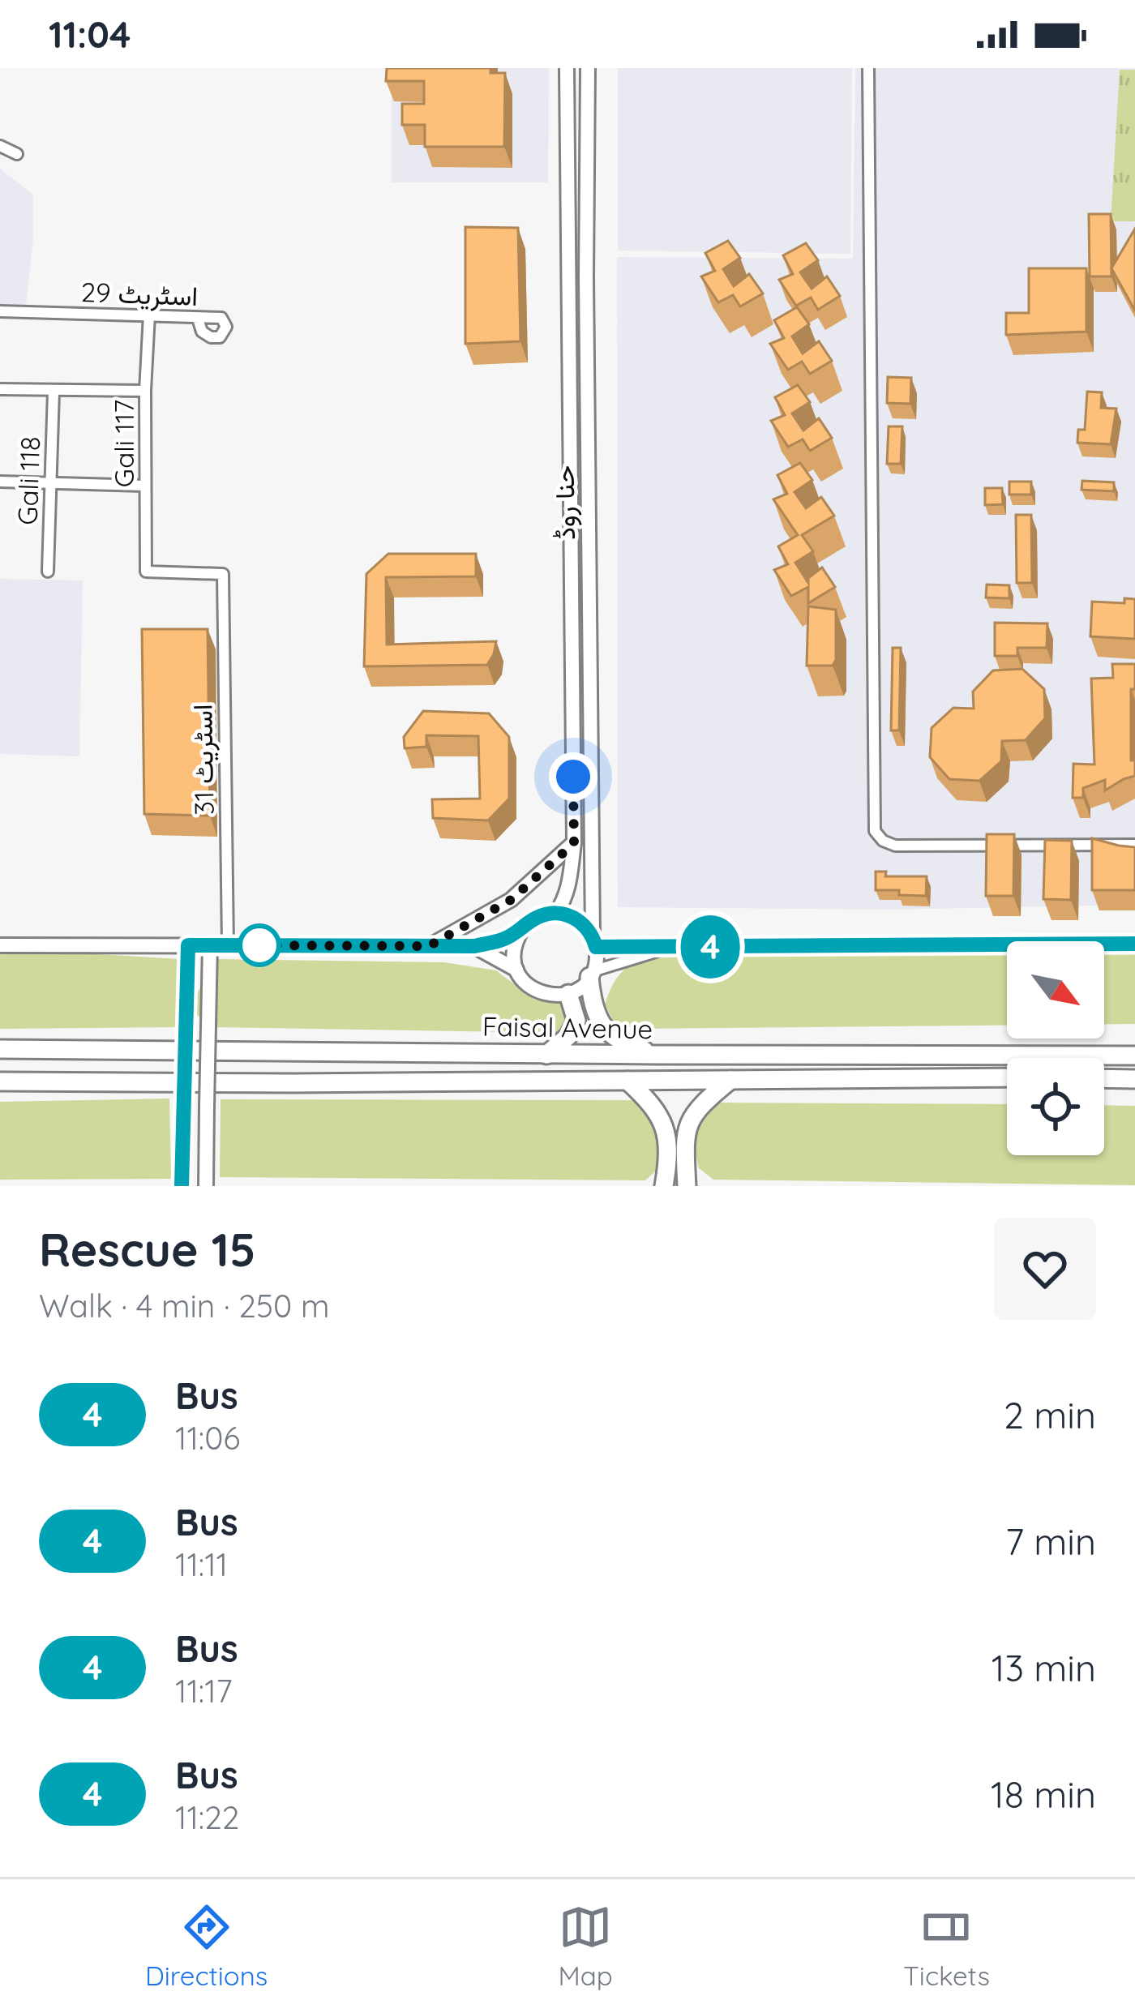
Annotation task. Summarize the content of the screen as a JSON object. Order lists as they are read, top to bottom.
{
  "streets": {
    "main road": ["Faisal Avenue"],
    "street": [
      "اسٹریٹ 29",
      "Gali 117",
      "Gali 118",
      "حنا روڈ",
      "اسٹریٹ 31"
    ]
  },
  "crossings": [
    ["اسٹریٹ 29", "Gali 117"],
    ["Gali 117", "اسٹریٹ 31"]
  ],
  "lines": ["bus line 4"],
  "north": "bottom right",
  "page": {
    "status": "11:04",
    "on_map": "4",
    "heading": ["Rescue 15", "Walk · 4 min · 250 m"],
    "list": [
      {
        "mark": "4",
        "name": "Bus",
        "note": "11:06",
        "value": "2 min"
      },
      {
        "mark": "4",
        "name": "Bus",
        "note": "11:11",
        "value": "7 min"
      },
      {
        "mark": "4",
        "name": "Bus",
        "note": "11:17",
        "value": "13 min"
      },
      {
        "mark": "4",
        "name": "Bus",
        "note": "11:22",
        "value": "18 min"
      }
    ],
    "tabs": ["Directions", "Map", "Tickets"]
  }
}
